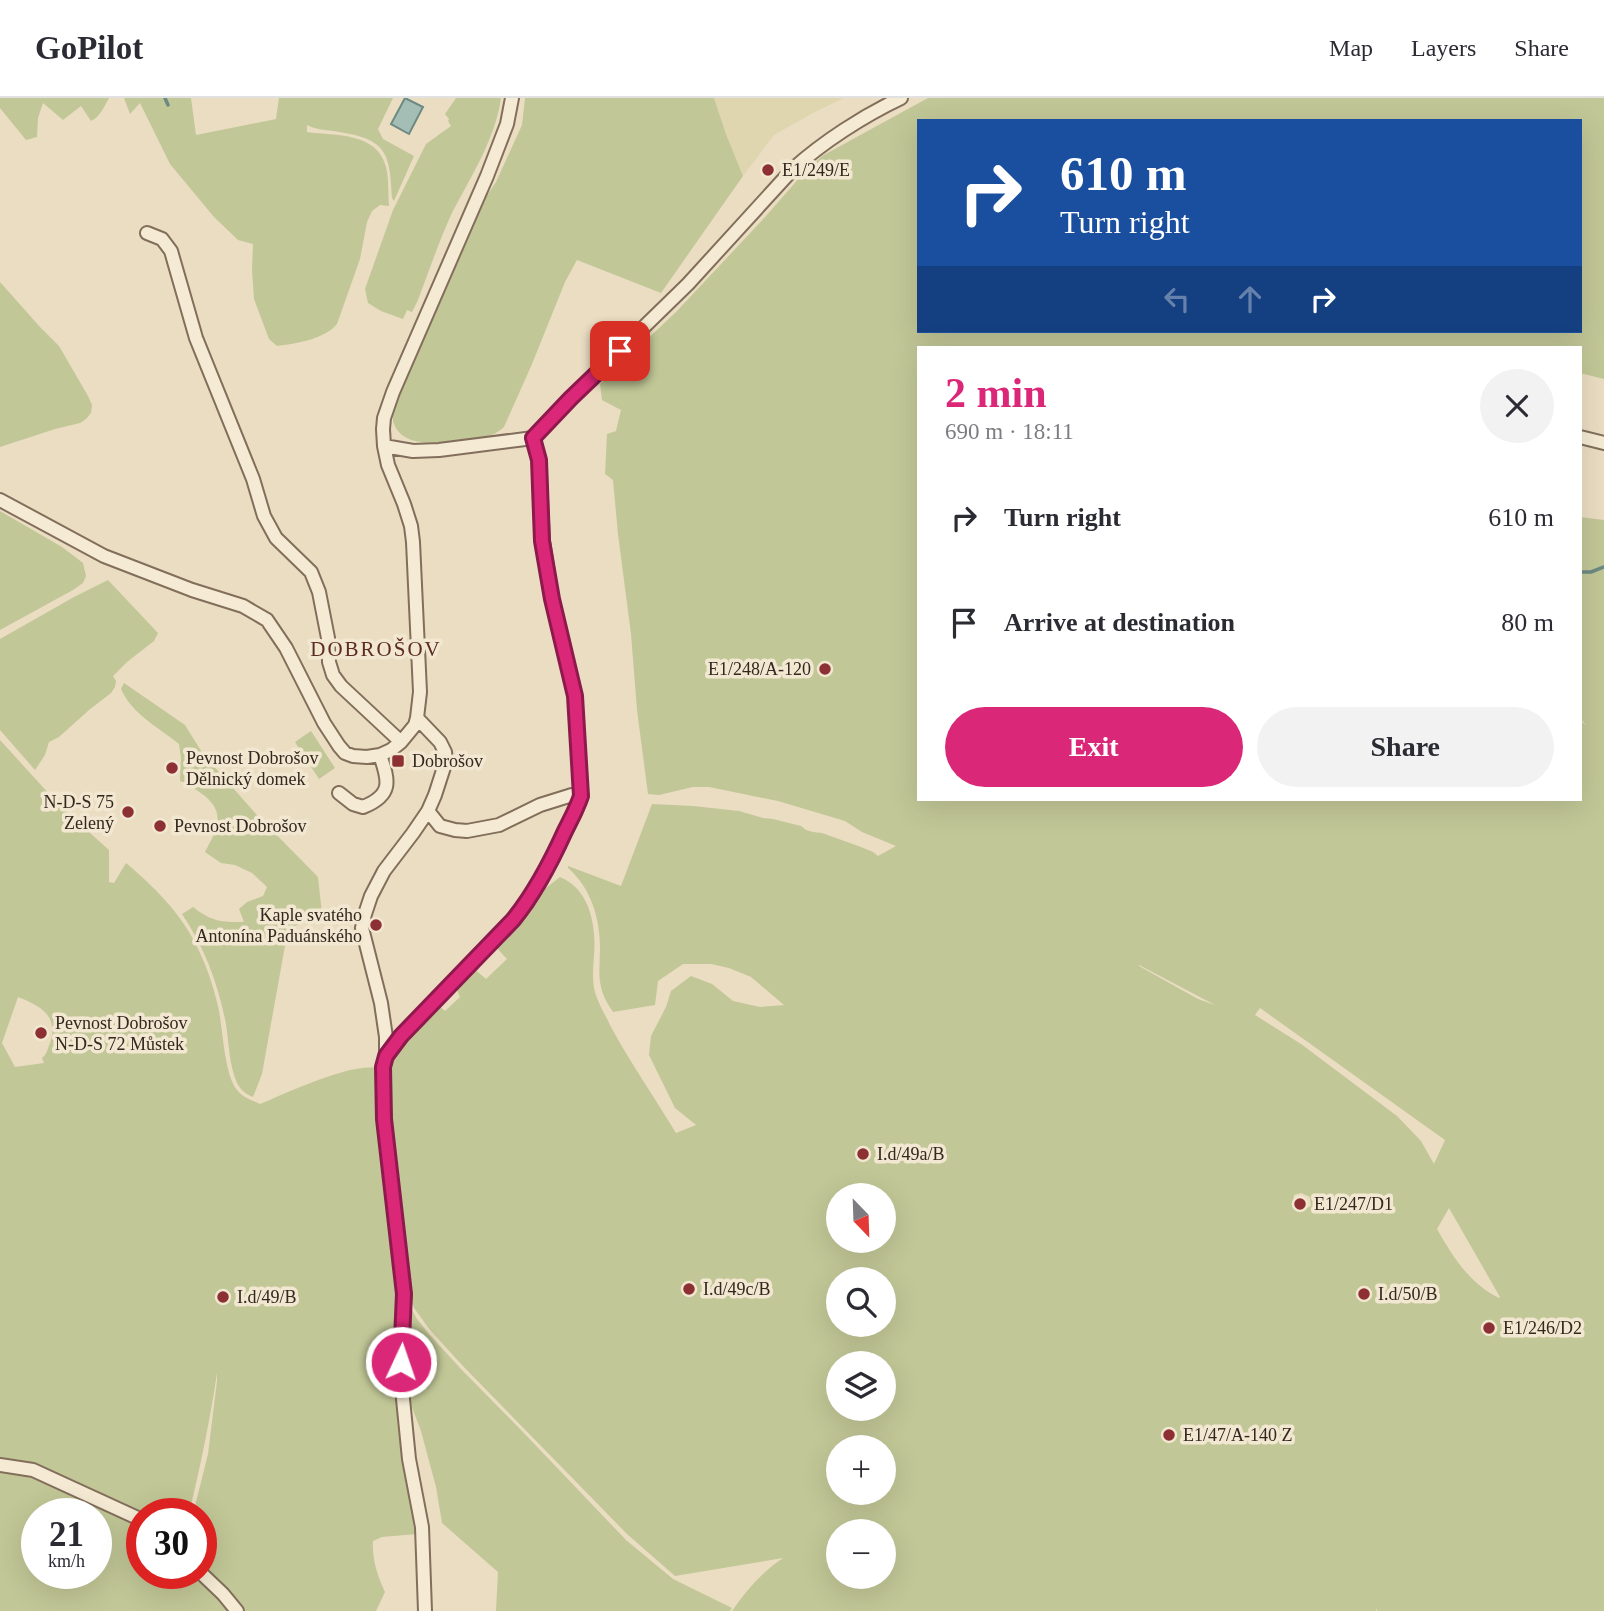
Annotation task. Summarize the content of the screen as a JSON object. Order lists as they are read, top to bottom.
{
  "districts": ["DOBROŠOV"],
  "places": {
    "other": [
      "E1/249/E",
      "E1/248/A-120",
      "Pevnost Dobrošov Dělnický domek",
      "N-D-S 75 Zelený",
      "Pevnost Dobrošov",
      "Kaple svatého Antonína Paduánského",
      "Pevnost Dobrošov N-D-S 72 Můstek",
      "I.d/49a/B",
      "E1/247/D1",
      "I.d/49c/B",
      "I.d/50/B",
      "I.d/49/B",
      "E1/246/D2",
      "E1/47/A-140 Z"
    ],
    "transit": ["Dobrošov"]
  },
  "north": "bottom right",
  "page": {
    "header": "GoPilot",
    "nav": ["Map", "Layers", "Share"],
    "turn": ["610 m", "Turn right"],
    "heading": ["2 min", "690 m · 18:11"],
    "list": [
      {
        "name": "Turn right",
        "value": "610 m"
      },
      {
        "name": "Arrive at destination",
        "value": "80 m"
      }
    ],
    "buttons": ["Exit", "Share"],
    "map_buttons": ["+", "−"],
    "speed": "21 km/h",
    "limit": "30"
  }
}
